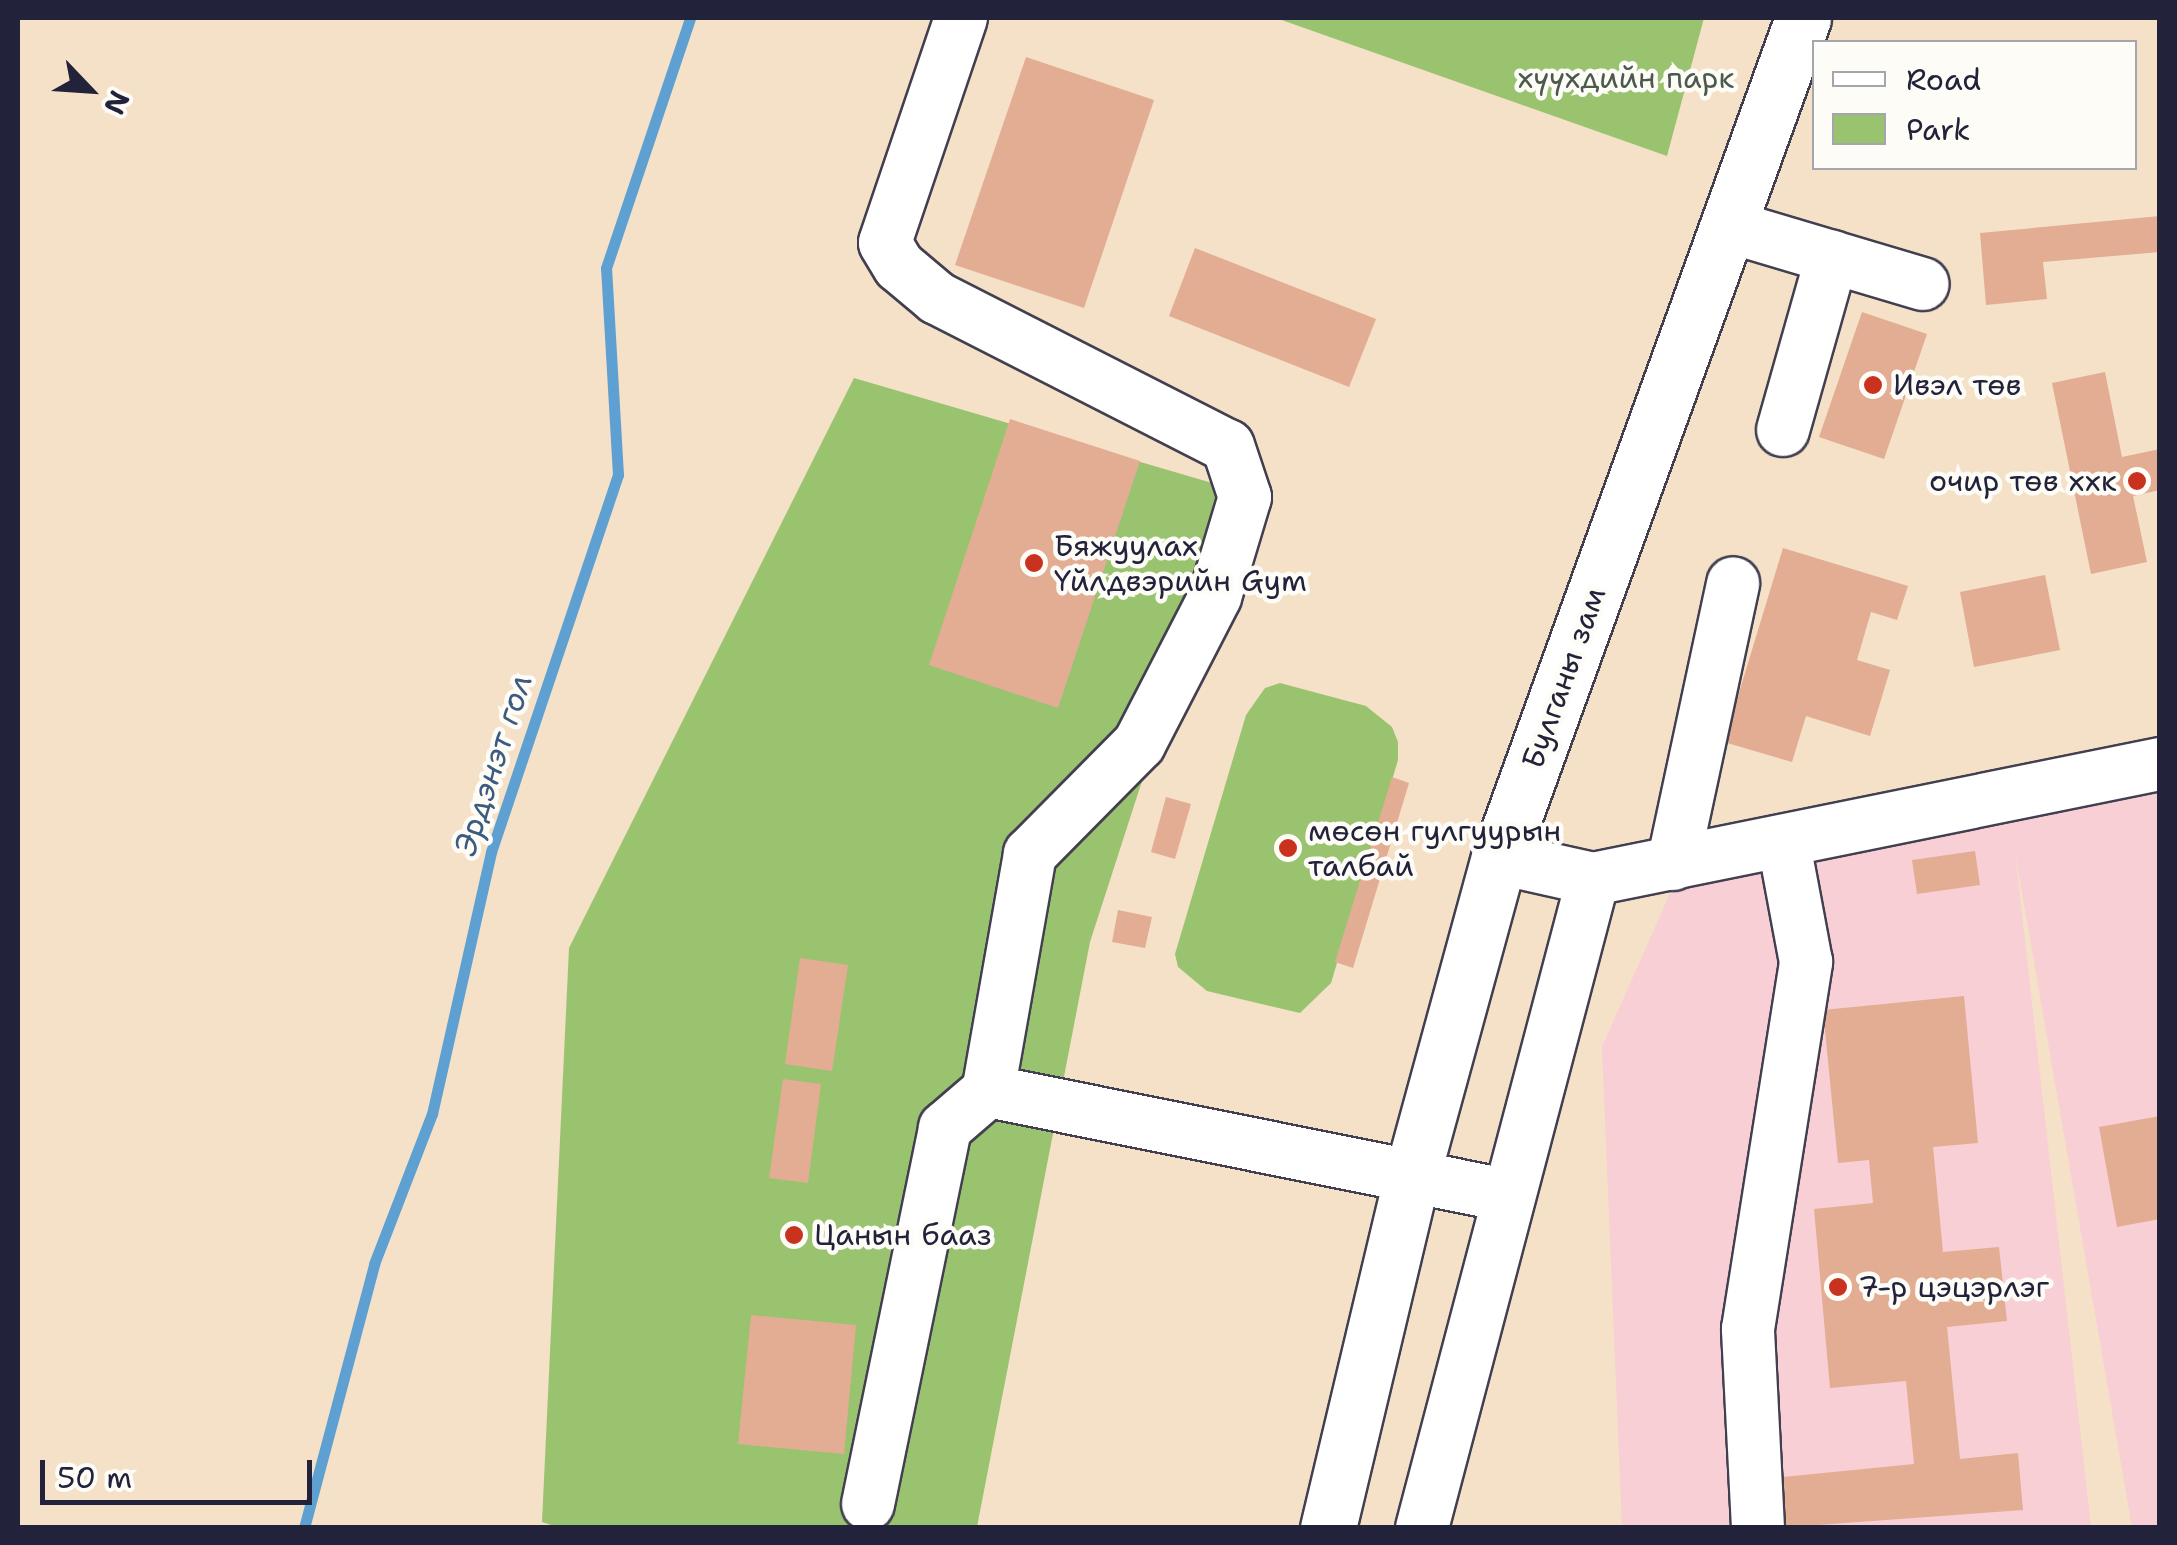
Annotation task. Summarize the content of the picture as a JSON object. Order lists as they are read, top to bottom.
{
  "streets": {
    "highway": ["Булганы зам"]
  },
  "water": ["Эрдэнэт гол"],
  "parks": ["хүүхдийн парк"],
  "places": [
    "Ивэл төв",
    "очир төв ххк",
    "Бяжуулах Үйлдвэрийн Gym",
    "мөсөн гулгуурын талбай",
    "Цанын бааз",
    "7-р цэцэрлэг"
  ],
  "legend": ["Road", "Park"],
  "scale_bar": "50 m",
  "north": "bottom right"
}
